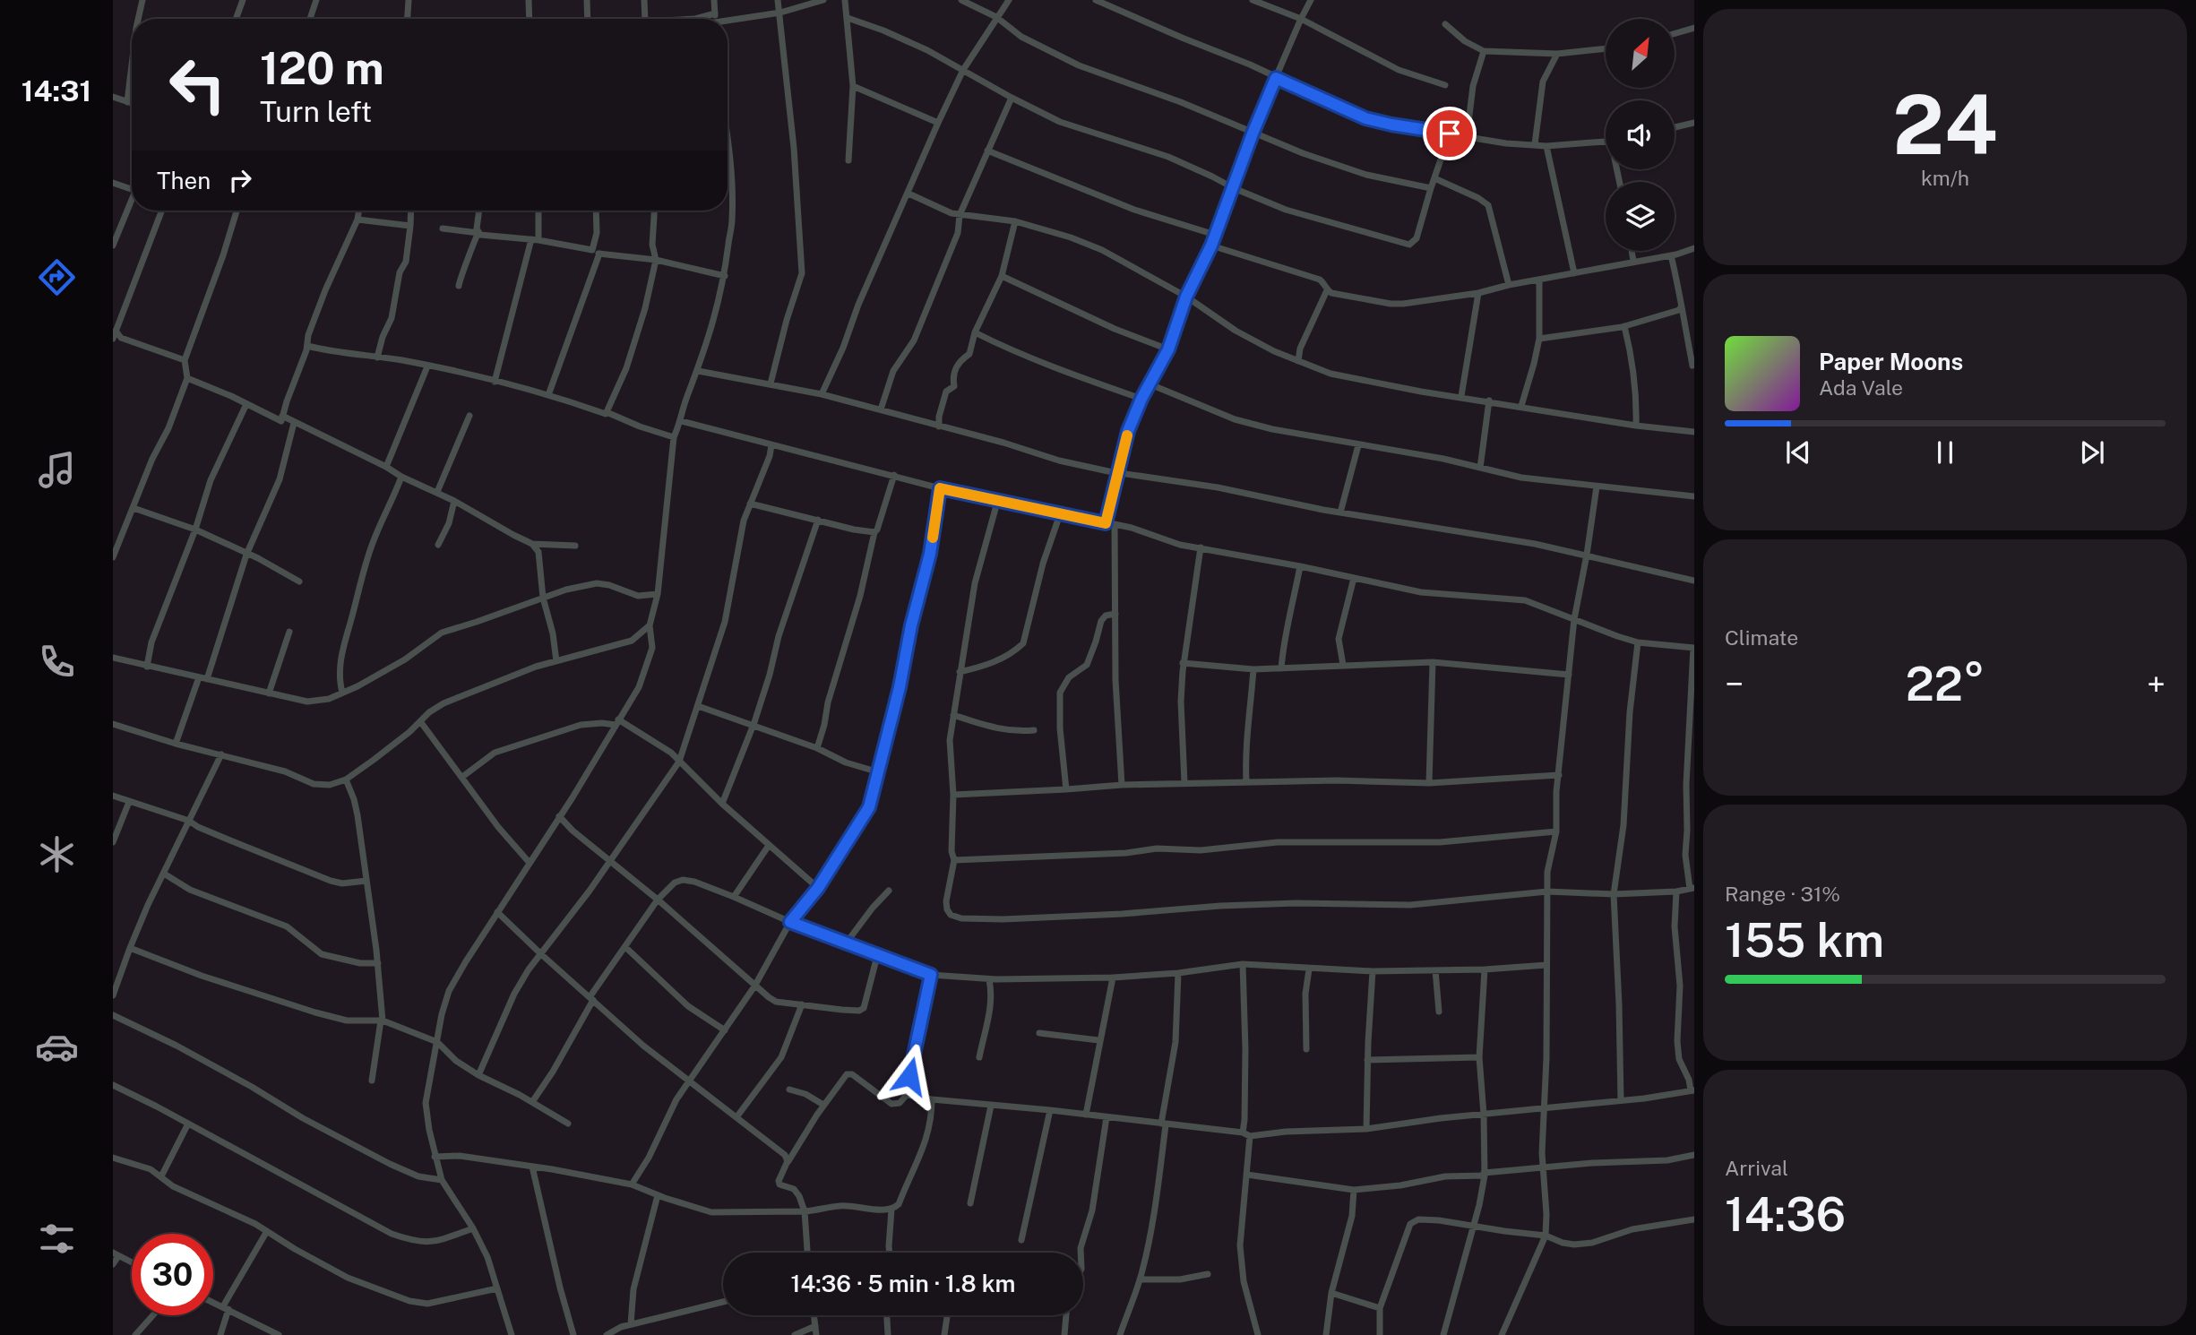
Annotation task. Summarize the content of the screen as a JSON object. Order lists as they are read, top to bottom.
{
  "north": "top right",
  "page": {
    "tabs": "14:31",
    "tile": [
      ["24", "km/h"],
      "Climate",
      ["Range · 31%", "155 km"],
      ["Arrival", "14:36"]
    ],
    "turn": ["120 m", "Turn left"],
    "then": "Then",
    "song": ["Paper Moons", "Ada Vale"],
    "heat": ["−", "22°", "+"],
    "limit": "30",
    "trip": "14:36 · 5 min · 1.8 km"
  }
}
